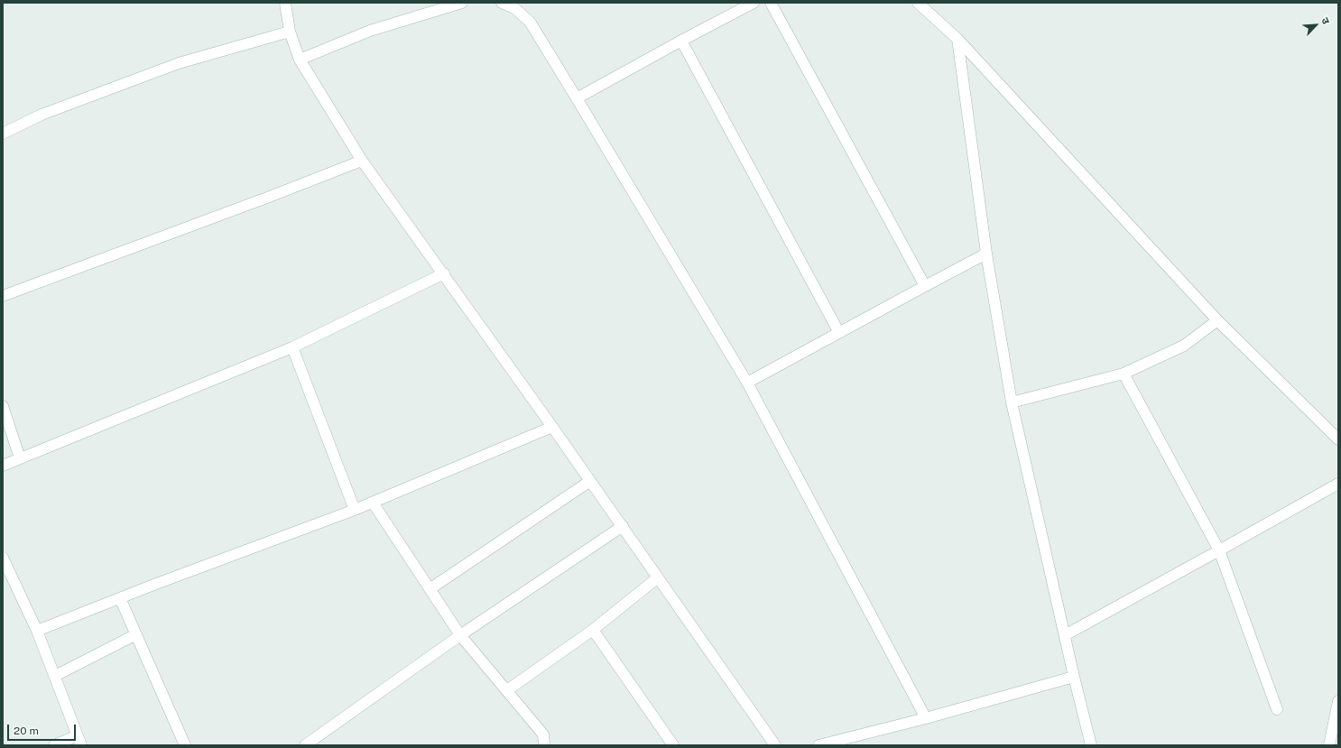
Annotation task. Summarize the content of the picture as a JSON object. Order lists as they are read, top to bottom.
{
  "scale_bar": "20 m",
  "north": "top right"
}
